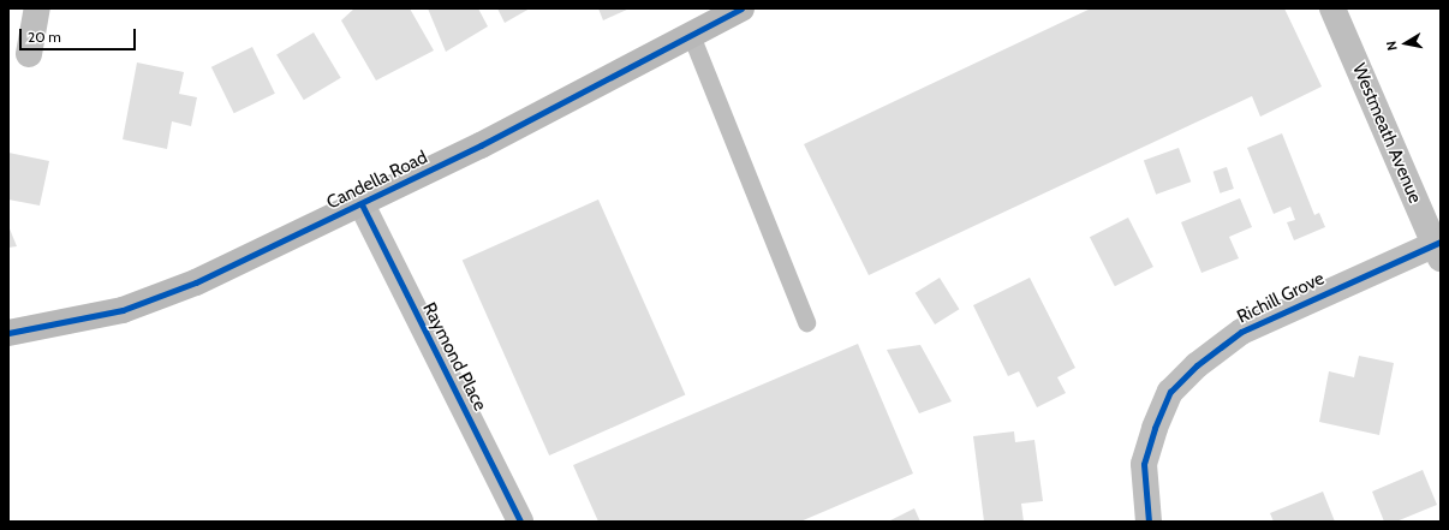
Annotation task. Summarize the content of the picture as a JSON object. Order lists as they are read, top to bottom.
{
  "streets": {
    "street": [
      "Westmeath Avenue",
      "Candella Road",
      "Richill Grove",
      "Raymond Place"
    ]
  },
  "crossings": [
    ["Westmeath Avenue", "Richill Grove"],
    ["Candella Road", "Raymond Place"]
  ],
  "scale_bar": "20 m",
  "north": "left"
}
